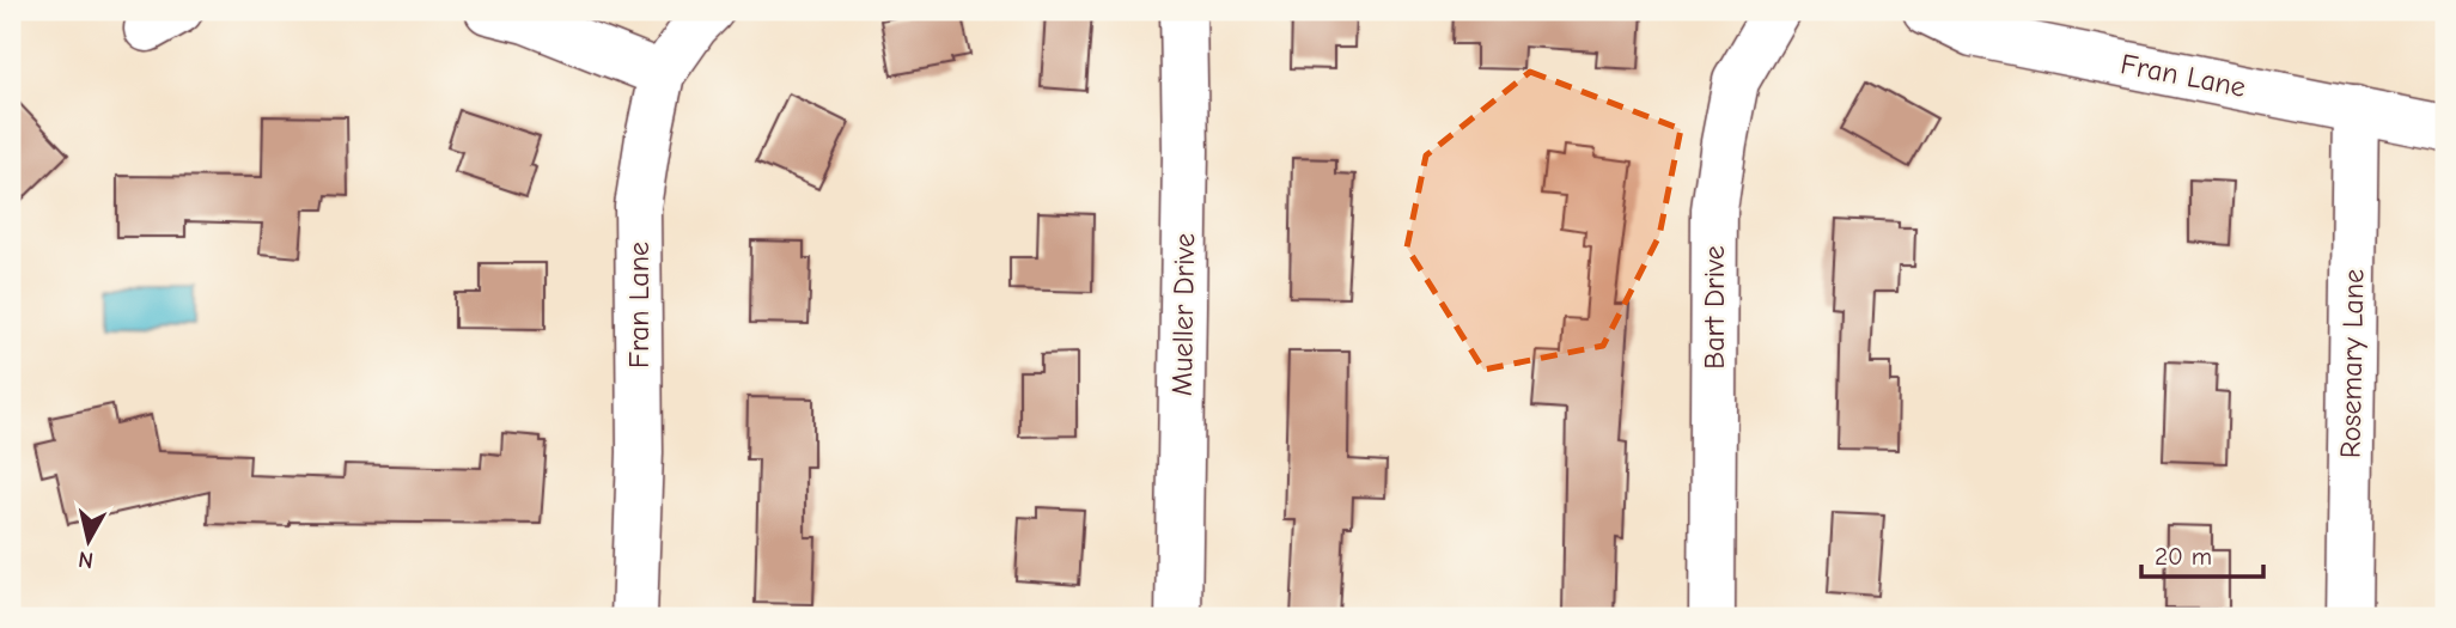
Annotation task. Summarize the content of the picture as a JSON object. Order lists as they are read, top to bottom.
{
  "streets": {
    "street": [
      "Fran Lane",
      "Bart Drive",
      "Mueller Drive",
      "Rosemary Lane"
    ]
  },
  "crossings": [
    ["Fran Lane", "Rosemary Lane"]
  ],
  "scale_bar": "20 m",
  "north": "bottom"
}
